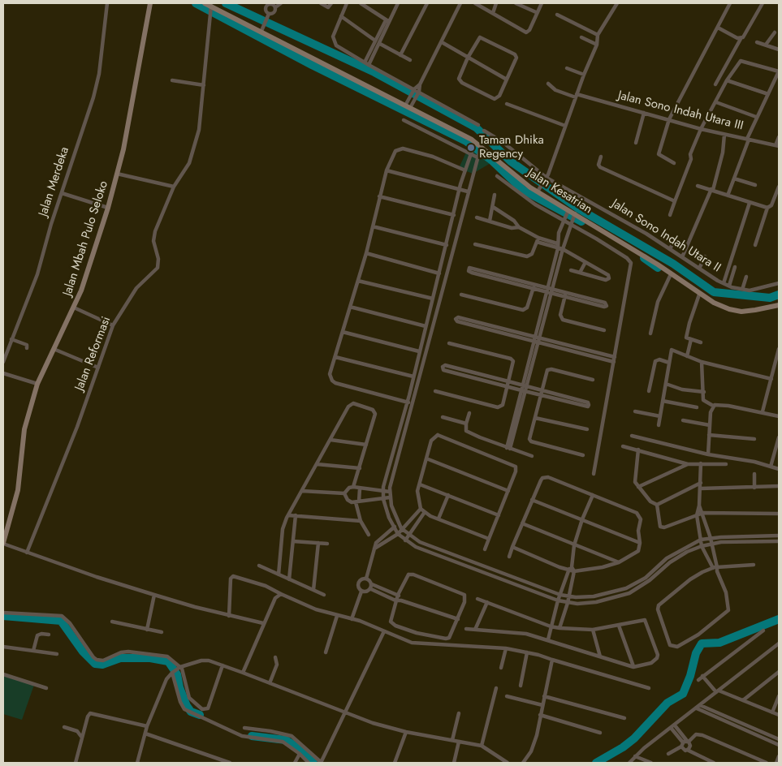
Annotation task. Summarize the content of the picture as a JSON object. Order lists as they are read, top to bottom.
{
  "streets": {
    "street": [
      "Jalan Sono Indah Utara III",
      "Jalan Merdeka",
      "Jalan Kesatrian",
      "Jalan Sono Indah Utara II",
      "Jalan Mbah Pulo Seloko",
      "Jalan Reformasi"
    ]
  },
  "crossings": [
    ["Jalan Kesatrian", "Jalan Reformasi"]
  ],
  "places": ["Taman Dhika Regency"]
}
